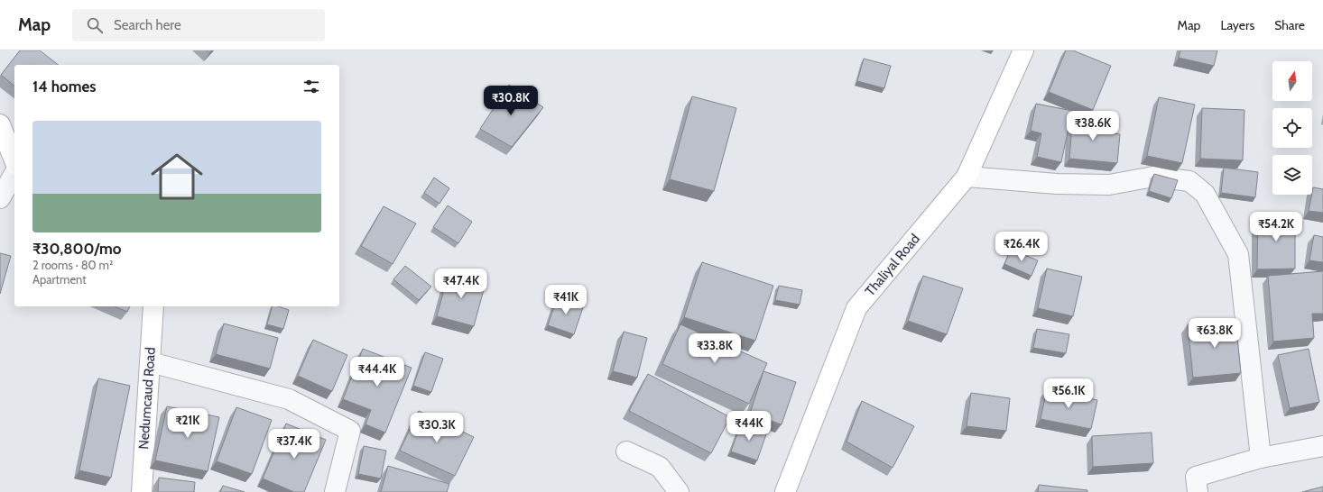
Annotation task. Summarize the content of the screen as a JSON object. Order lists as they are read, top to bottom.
{
  "streets": {
    "street": ["Thaliyal Road", "Nedumcaud Road"]
  },
  "north": "top",
  "page": {
    "header": "Map",
    "search": "Search here",
    "nav": ["Map", "Layers", "Share"],
    "heading": "14 homes",
    "price": [
      "₹30.8K",
      "₹38.6K",
      "₹54.2K",
      "₹26.4K",
      "₹47.4K",
      "₹41K",
      "₹63.8K",
      "₹33.8K",
      "₹44.4K",
      "₹56.1K",
      "₹21K",
      "₹44K",
      "₹30.3K",
      "₹37.4K"
    ],
    "list": [
      {
        "name": "₹30,800/mo",
        "note": "2 rooms · 80 m² · Apartment"
      }
    ]
  }
}
